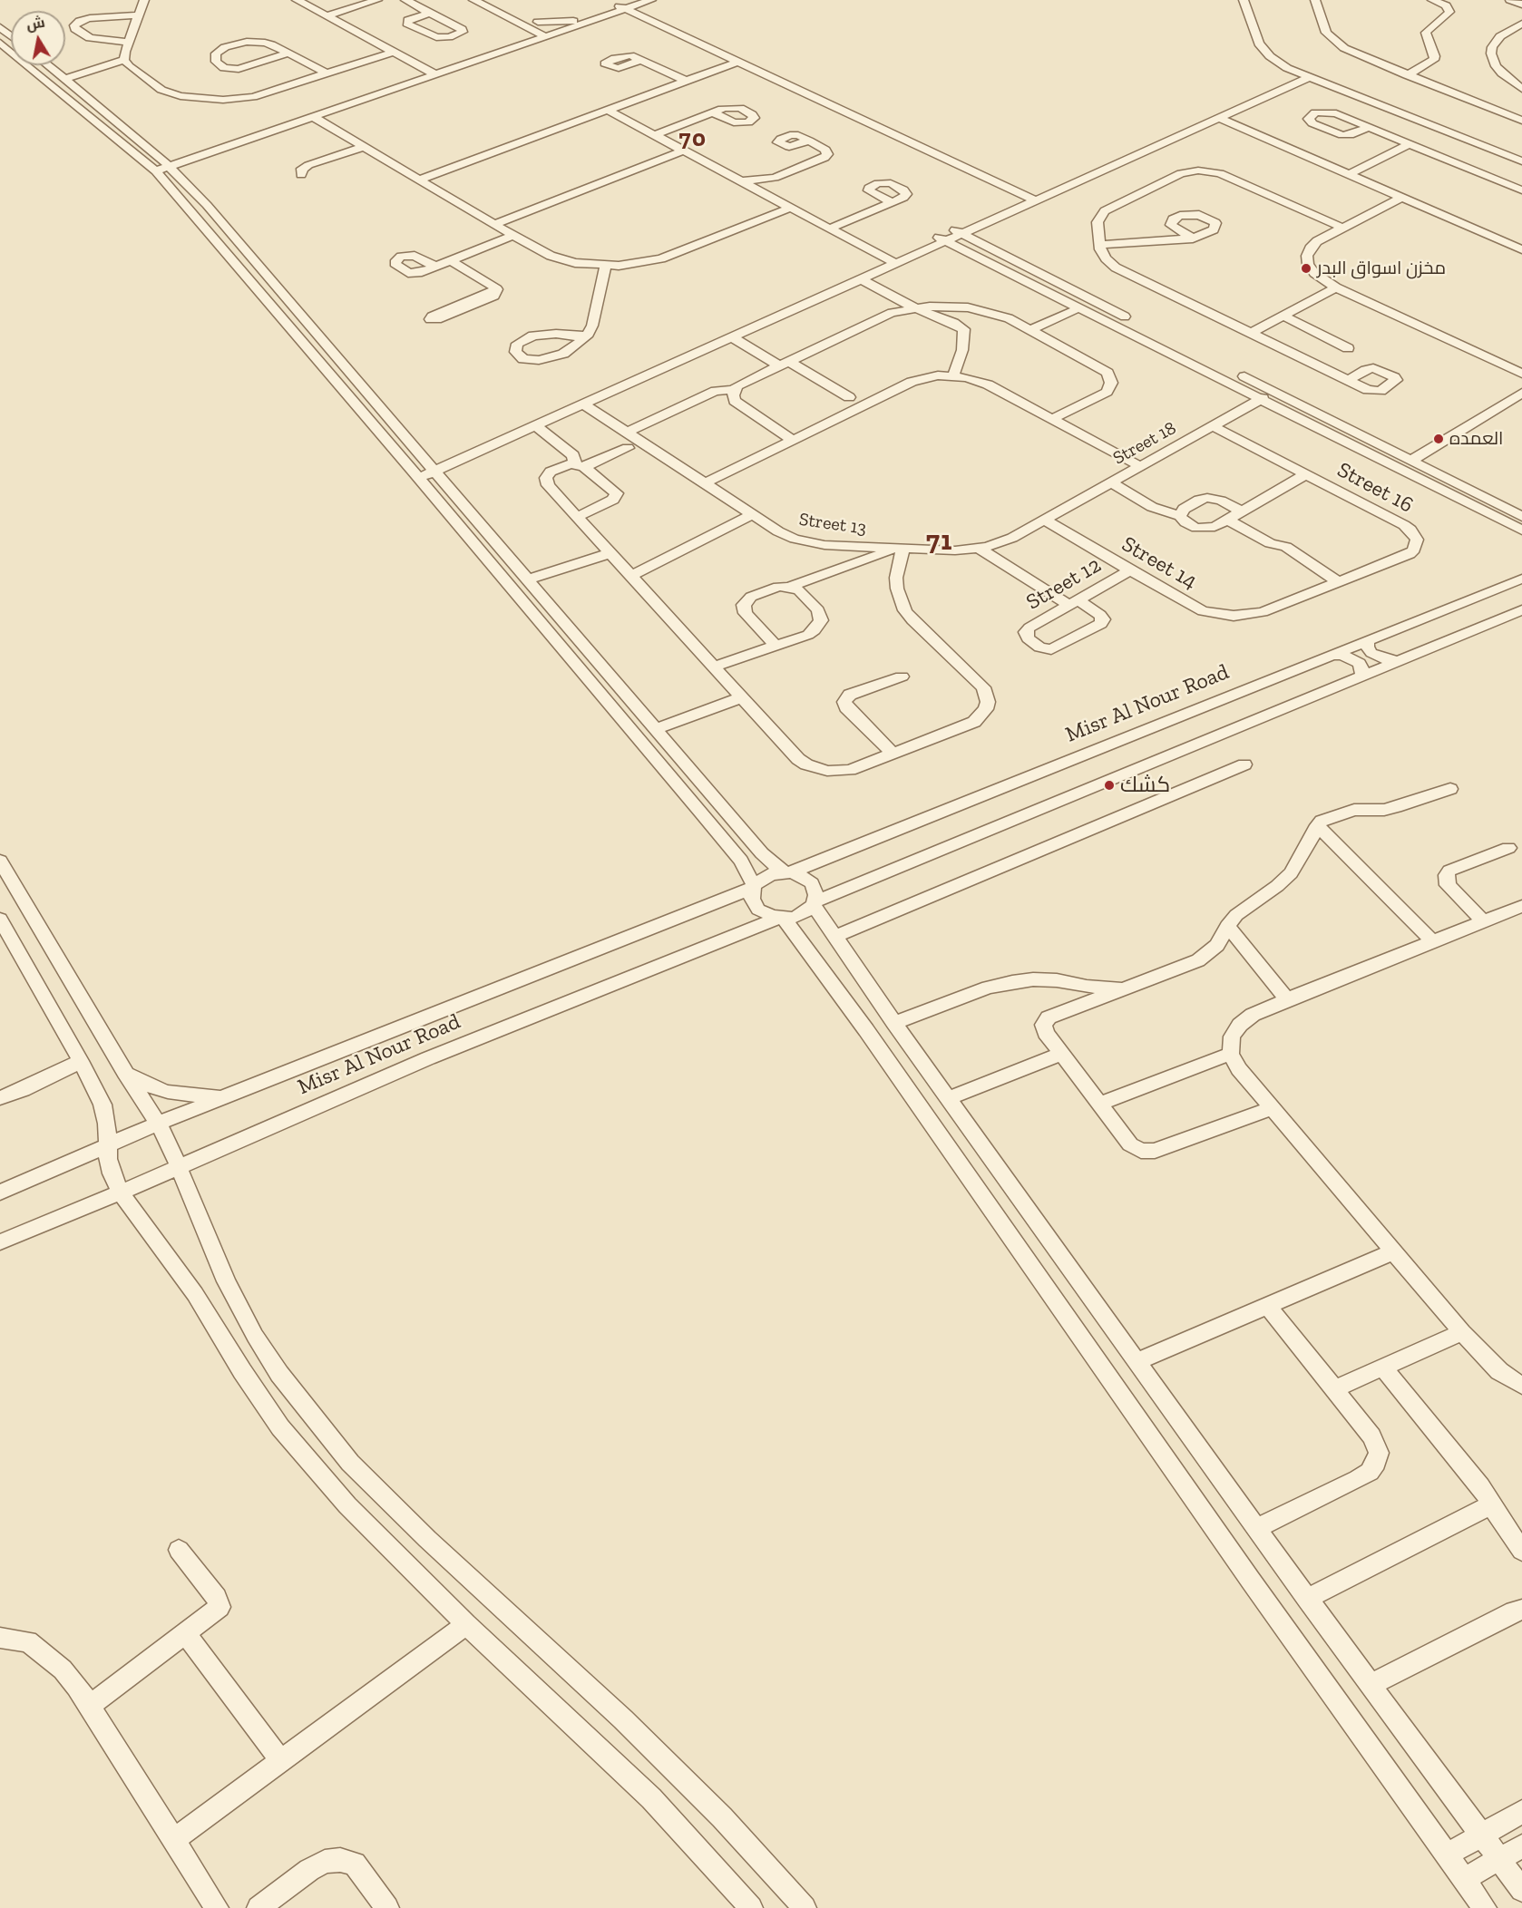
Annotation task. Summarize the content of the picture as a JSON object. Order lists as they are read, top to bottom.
{
  "streets": {
    "street": [
      "Street 18",
      "Street 16",
      "Street 13",
      "Street 14",
      "Street 12",
      "Misr Al Nour Road"
    ]
  },
  "crossings": [
    ["Street 18", "Street 16"],
    ["Street 18", "Street 13"],
    ["Street 18", "Street 14"],
    ["Street 16", "Street 14"],
    ["Street 13", "Street 14"],
    ["Street 14", "Street 12"]
  ],
  "districts": ["70", "71"],
  "places": ["مخزن اسواق البدر", "العمده", "كشك"],
  "north": "top"
}
